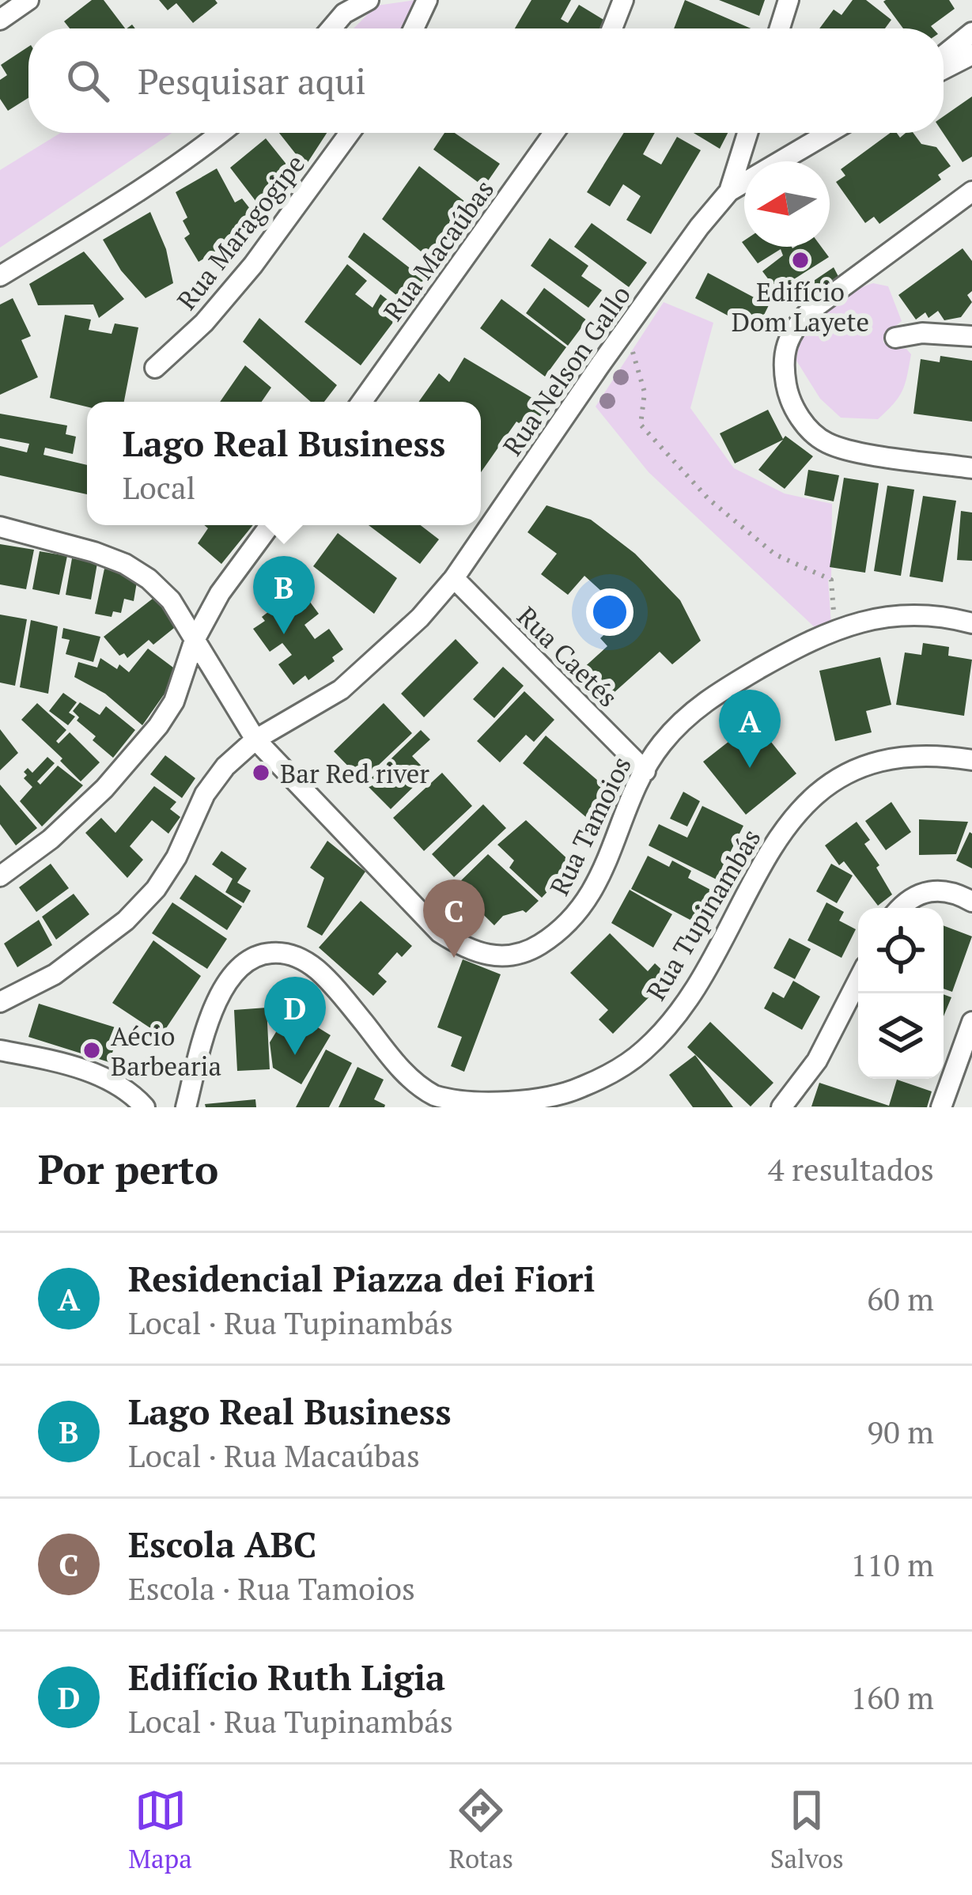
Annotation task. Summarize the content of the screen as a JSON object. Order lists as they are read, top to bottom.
{
  "streets": {
    "street": [
      "Rua Maragogipe",
      "Rua Macaúbas",
      "Rua Nelson Gallo",
      "Rua Caetés",
      "Rua Tamoios",
      "Rua Tupinambás"
    ]
  },
  "crossings": [
    ["Rua Nelson Gallo", "Rua Caetés"],
    ["Rua Nelson Gallo", "Rua Tamoios"],
    ["Rua Caetés", "Rua Tamoios"]
  ],
  "places": ["Edifício Dom Layete", "Bar Red river", "Aécio Barbearia"],
  "north": "left",
  "page": {
    "search": "Pesquisar aqui",
    "popup": ["Lago Real Business", "Local"],
    "pins": [
      "B",
      "A",
      "C",
      "D"
    ],
    "heading": ["Por perto", "4 resultados"],
    "list": [
      {
        "mark": "A",
        "name": "Residencial Piazza dei Fiori",
        "note": "Local · Rua Tupinambás",
        "value": "60 m"
      },
      {
        "mark": "B",
        "name": "Lago Real Business",
        "note": "Local · Rua Macaúbas",
        "value": "90 m"
      },
      {
        "mark": "C",
        "name": "Escola ABC",
        "note": "Escola · Rua Tamoios",
        "value": "110 m"
      },
      {
        "mark": "D",
        "name": "Edifício Ruth Ligia",
        "note": "Local · Rua Tupinambás",
        "value": "160 m"
      }
    ],
    "nav": ["Mapa", "Rotas", "Salvos"]
  }
}
